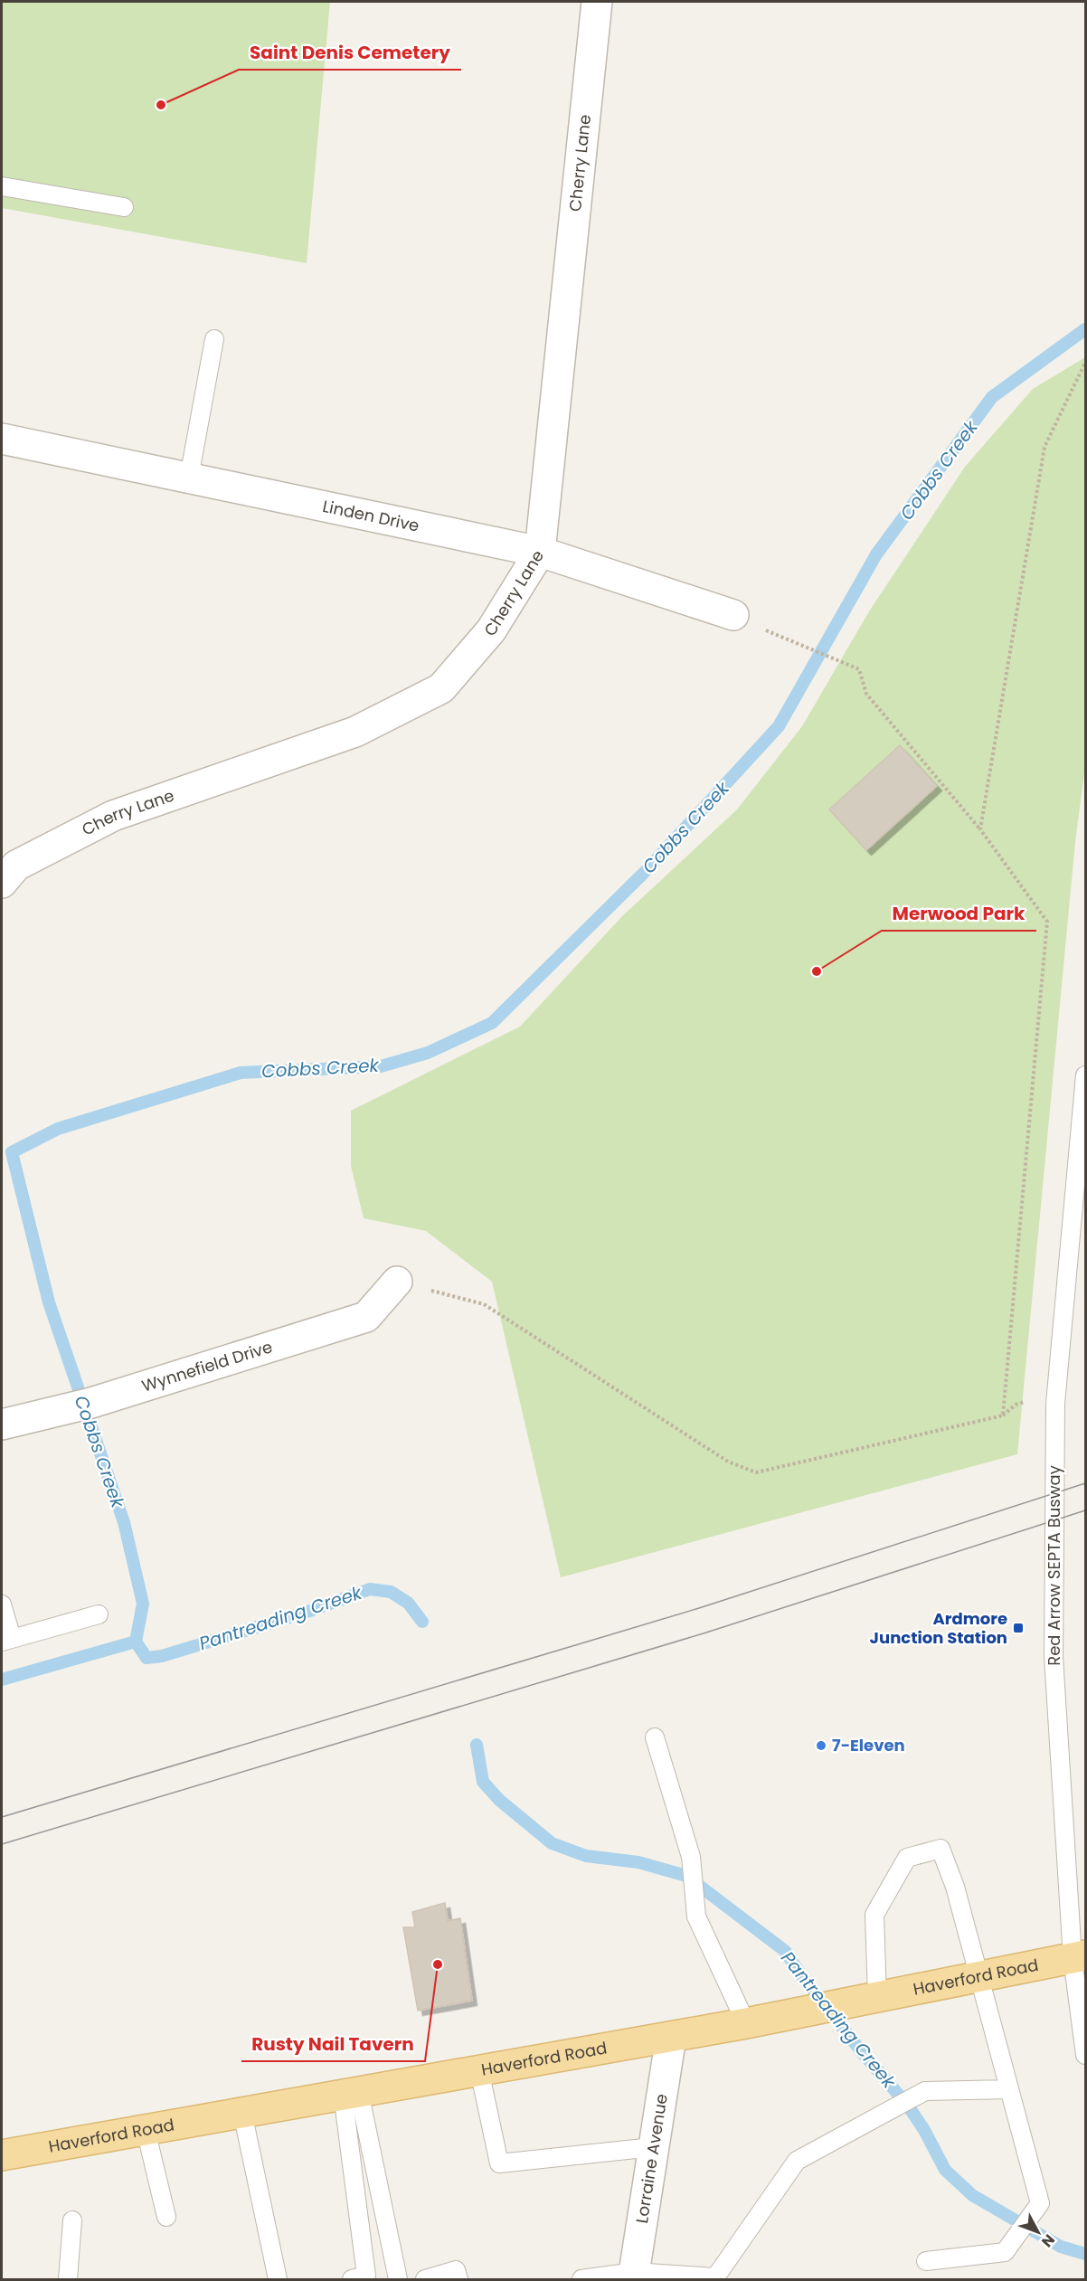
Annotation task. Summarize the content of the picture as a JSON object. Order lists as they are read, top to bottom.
{
  "streets": {
    "main road": ["Haverford Road"],
    "street": [
      "Cherry Lane",
      "Linden Drive",
      "Wynnefield Drive",
      "Lorraine Avenue"
    ],
    "lane": ["Red Arrow SEPTA Busway"]
  },
  "crossings": [
    ["Cherry Lane", "Linden Drive"],
    ["Red Arrow SEPTA Busway", "Haverford Road"],
    ["Haverford Road", "Lorraine Avenue"]
  ],
  "water": ["Cobbs Creek", "Pantreading Creek"],
  "places": {
    "other": [
      "Saint Denis Cemetery",
      "Merwood Park",
      "7-Eleven",
      "Rusty Nail Tavern"
    ],
    "transit": ["Ardmore Junction Station"]
  },
  "north": "bottom right"
}
